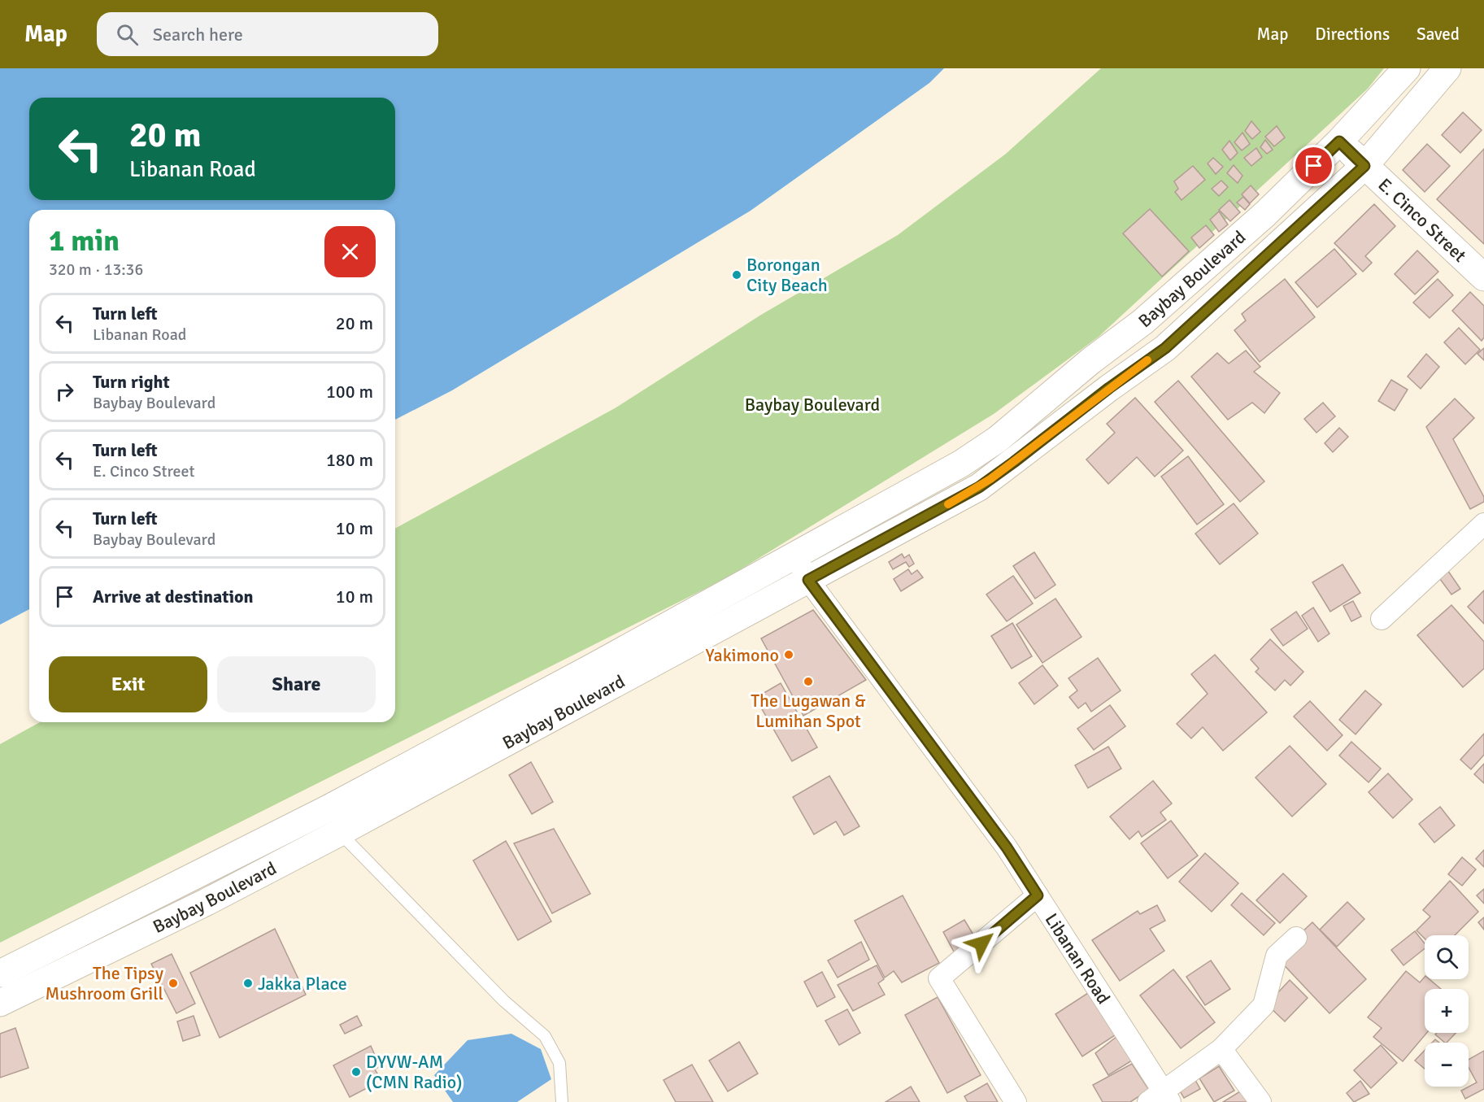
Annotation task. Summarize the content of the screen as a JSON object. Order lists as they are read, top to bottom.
{
  "streets": {
    "street": ["E. Cinco Street", "Baybay Boulevard", "Libanan Road"]
  },
  "crossings": [
    ["E. Cinco Street", "Baybay Boulevard"],
    ["Baybay Boulevard", "Libanan Road"]
  ],
  "parks": ["Baybay Boulevard"],
  "places": [
    "Borongan City Beach",
    "Yakimono",
    "The Lugawan & Lumihan Spot",
    "The Tipsy Mushroom Grill",
    "Jakka Place",
    "DYVW-AM (CMN Radio)"
  ],
  "page": {
    "header": "Map",
    "search": "Search here",
    "nav": ["Map", "Directions", "Saved"],
    "turn": ["20 m", "Libanan Road"],
    "heading": ["1 min", "320 m · 13:36"],
    "list": [
      {
        "name": "Turn left",
        "note": "Libanan Road",
        "value": "20 m"
      },
      {
        "name": "Turn right",
        "note": "Baybay Boulevard",
        "value": "100 m"
      },
      {
        "name": "Turn left",
        "note": "E. Cinco Street",
        "value": "180 m"
      },
      {
        "name": "Turn left",
        "note": "Baybay Boulevard",
        "value": "10 m"
      },
      {
        "name": "Arrive at destination",
        "value": "10 m"
      }
    ],
    "buttons": ["Exit", "Share"],
    "map_buttons": ["+", "−"]
  }
}
